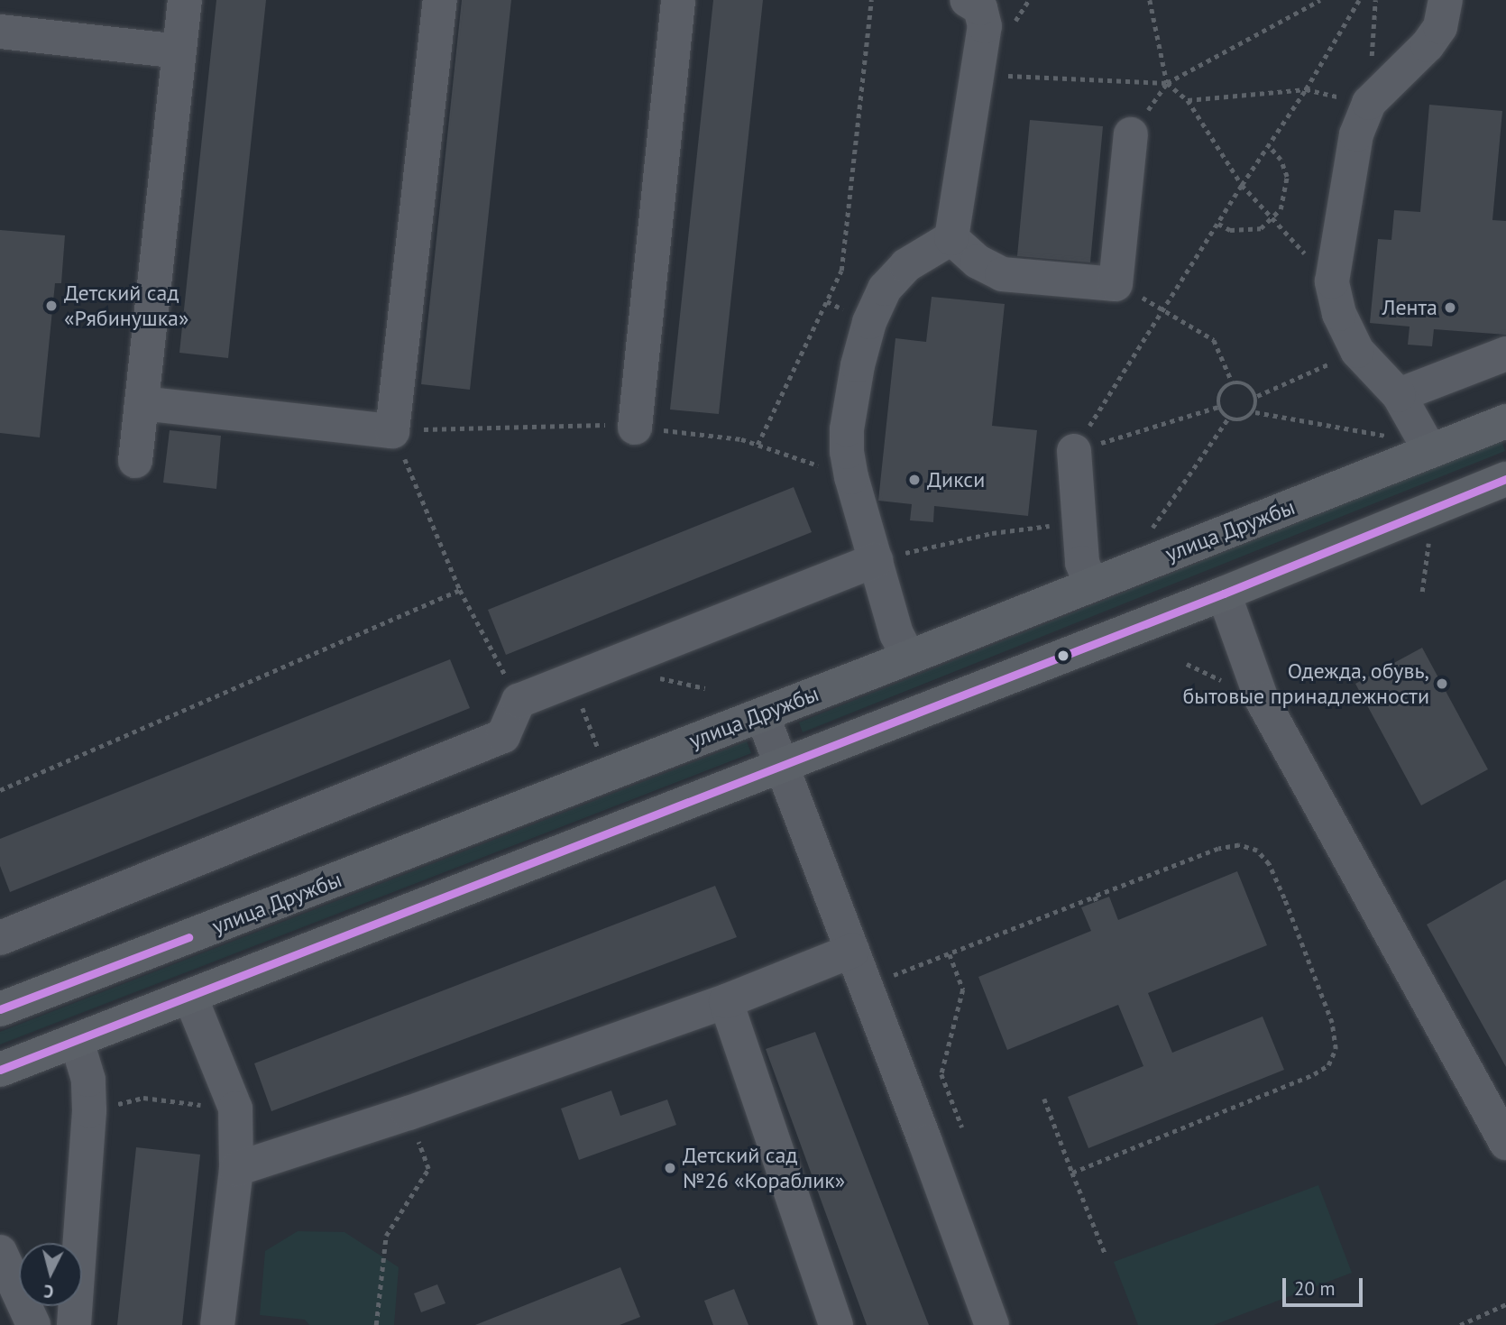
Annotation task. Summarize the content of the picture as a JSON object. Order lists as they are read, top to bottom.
{
  "streets": {
    "main road": ["улица Дружбы"]
  },
  "places": [
    "Детский сад «Рябинушка»",
    "Лента",
    "Дикси",
    "Одежда, обувь, бытовые принадлежности",
    "Детский сад №26 «Кораблик»"
  ],
  "scale_bar": "20 m",
  "north": "bottom"
}
